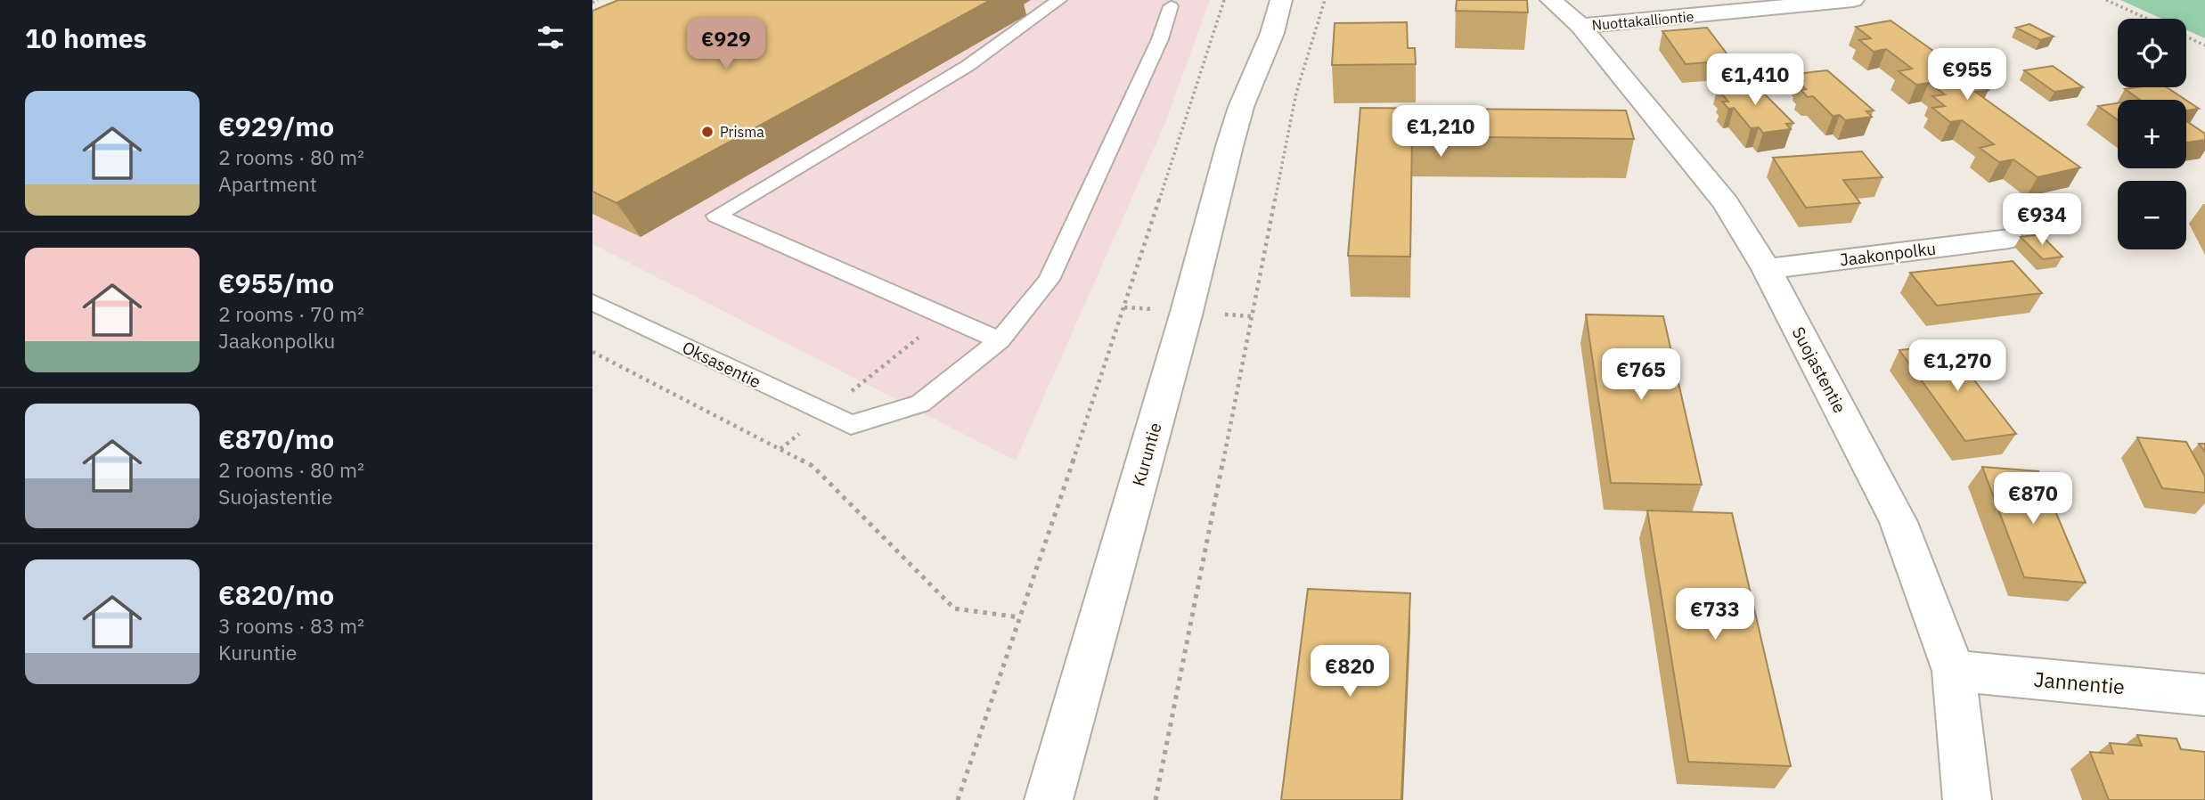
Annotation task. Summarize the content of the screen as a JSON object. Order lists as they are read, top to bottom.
{
  "streets": {
    "street": [
      "Nuottakalliontie",
      "Jaakonpolku",
      "Suojastentie",
      "Kuruntie",
      "Jannentie"
    ],
    "lane": ["Oksasentie"]
  },
  "crossings": [
    ["Nuottakalliontie", "Suojastentie"],
    ["Jaakonpolku", "Suojastentie"],
    ["Suojastentie", "Jannentie"]
  ],
  "places": ["Prisma"],
  "page": {
    "heading": "10 homes",
    "price": [
      "€929",
      "€955",
      "€1,410",
      "€1,210",
      "€934",
      "€1,270",
      "€765",
      "€870",
      "€733",
      "€820"
    ],
    "map_buttons": ["+", "−"],
    "list": [
      {
        "name": "€929/mo",
        "note": "2 rooms · 80 m² · Apartment"
      },
      {
        "name": "€955/mo",
        "note": "2 rooms · 70 m² · Jaakonpolku"
      },
      {
        "name": "€870/mo",
        "note": "2 rooms · 80 m² · Suojastentie"
      },
      {
        "name": "€820/mo",
        "note": "3 rooms · 83 m² · Kuruntie"
      }
    ]
  }
}
